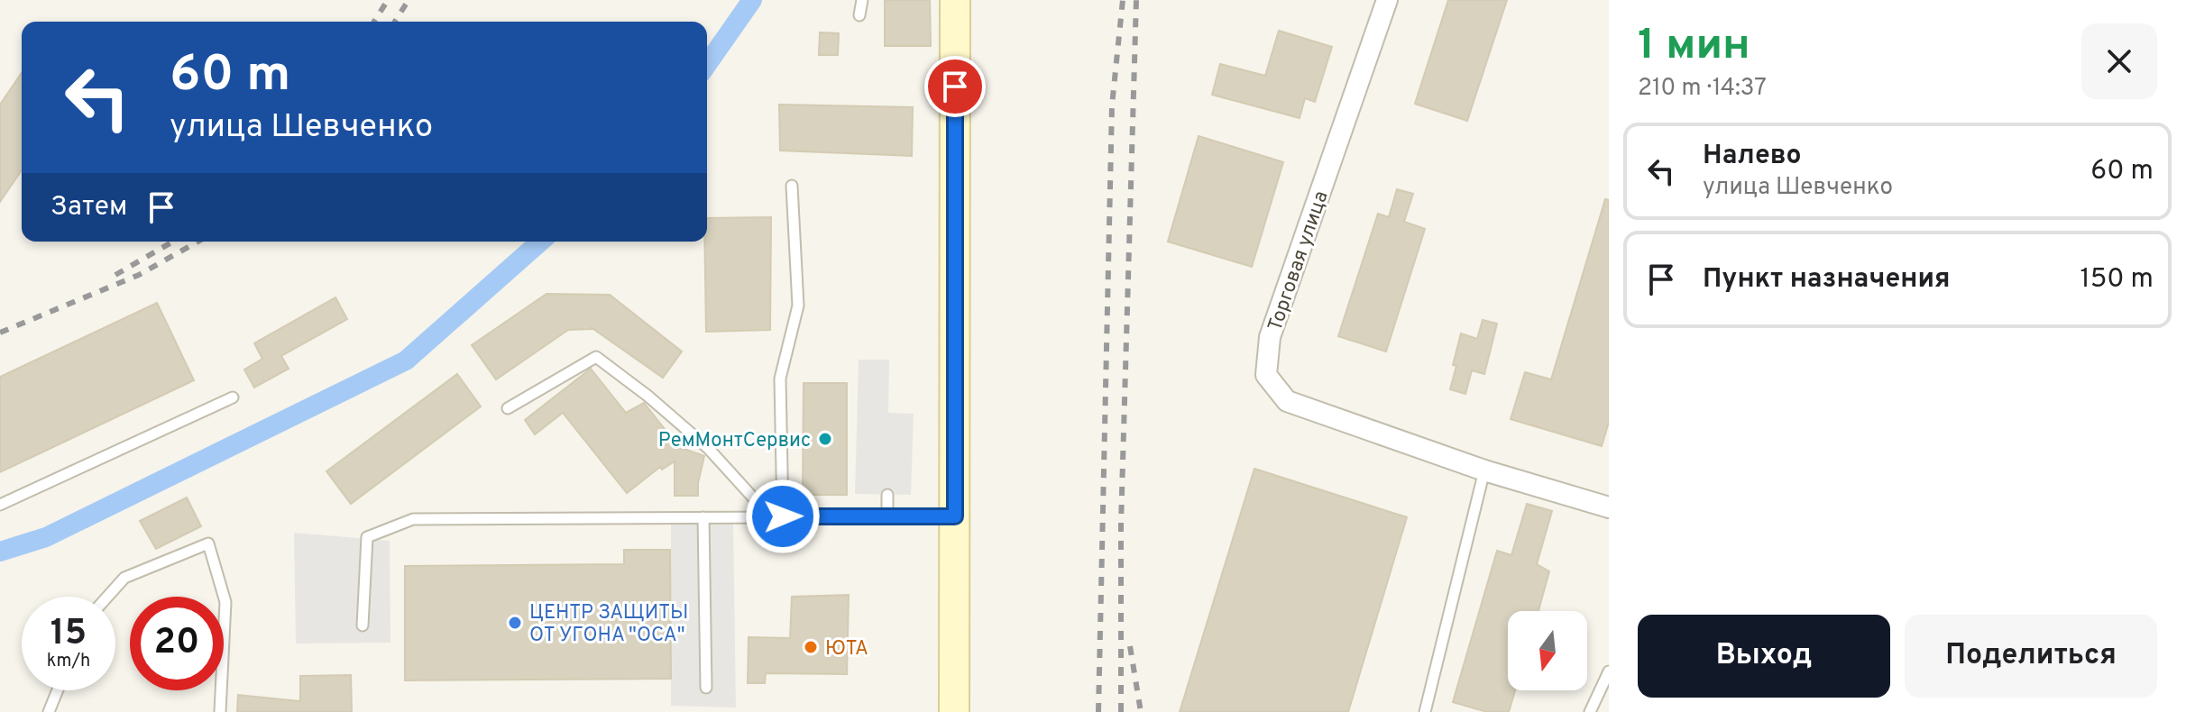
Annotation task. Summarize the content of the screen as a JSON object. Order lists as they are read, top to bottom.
{
  "streets": {
    "street": ["Торговая улица"]
  },
  "places": ["РемМонтСервис", "ЦЕНТР ЗАЩИТЫ ОТ УГОНА \"ОСА\"", "ЮТА"],
  "north": "bottom",
  "page": {
    "heading": ["1 мин", "210 m · 14:37"],
    "turn": ["60 m", "улица Шевченко"],
    "list": [
      {
        "name": "Налево",
        "note": "улица Шевченко",
        "value": "60 m"
      },
      {
        "name": "Пункт назначения",
        "value": "150 m"
      }
    ],
    "then": "Затем",
    "speed": "15 km/h",
    "limit": "20",
    "buttons": ["Выход", "Поделиться"]
  }
}
